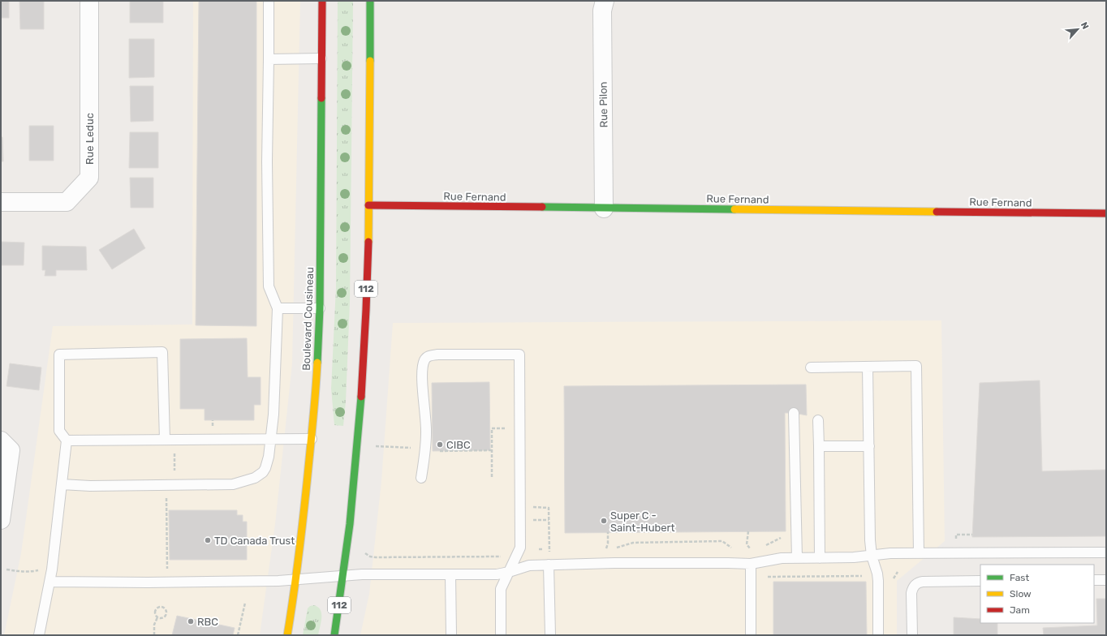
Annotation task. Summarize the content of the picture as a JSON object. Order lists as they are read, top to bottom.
{
  "streets": {
    "main road": ["Rue Fernand", "112", "Boulevard Cousineau"],
    "street": ["Rue Pilon", "Rue Leduc"]
  },
  "crossings": [
    ["Rue Pilon", "Rue Fernand"],
    ["Rue Fernand", "112"]
  ],
  "places": [
    "CIBC",
    "Super C - Saint-Hubert",
    "TD Canada Trust",
    "RBC"
  ],
  "legend": ["Fast", "Slow", "Jam"],
  "north": "top right"
}
